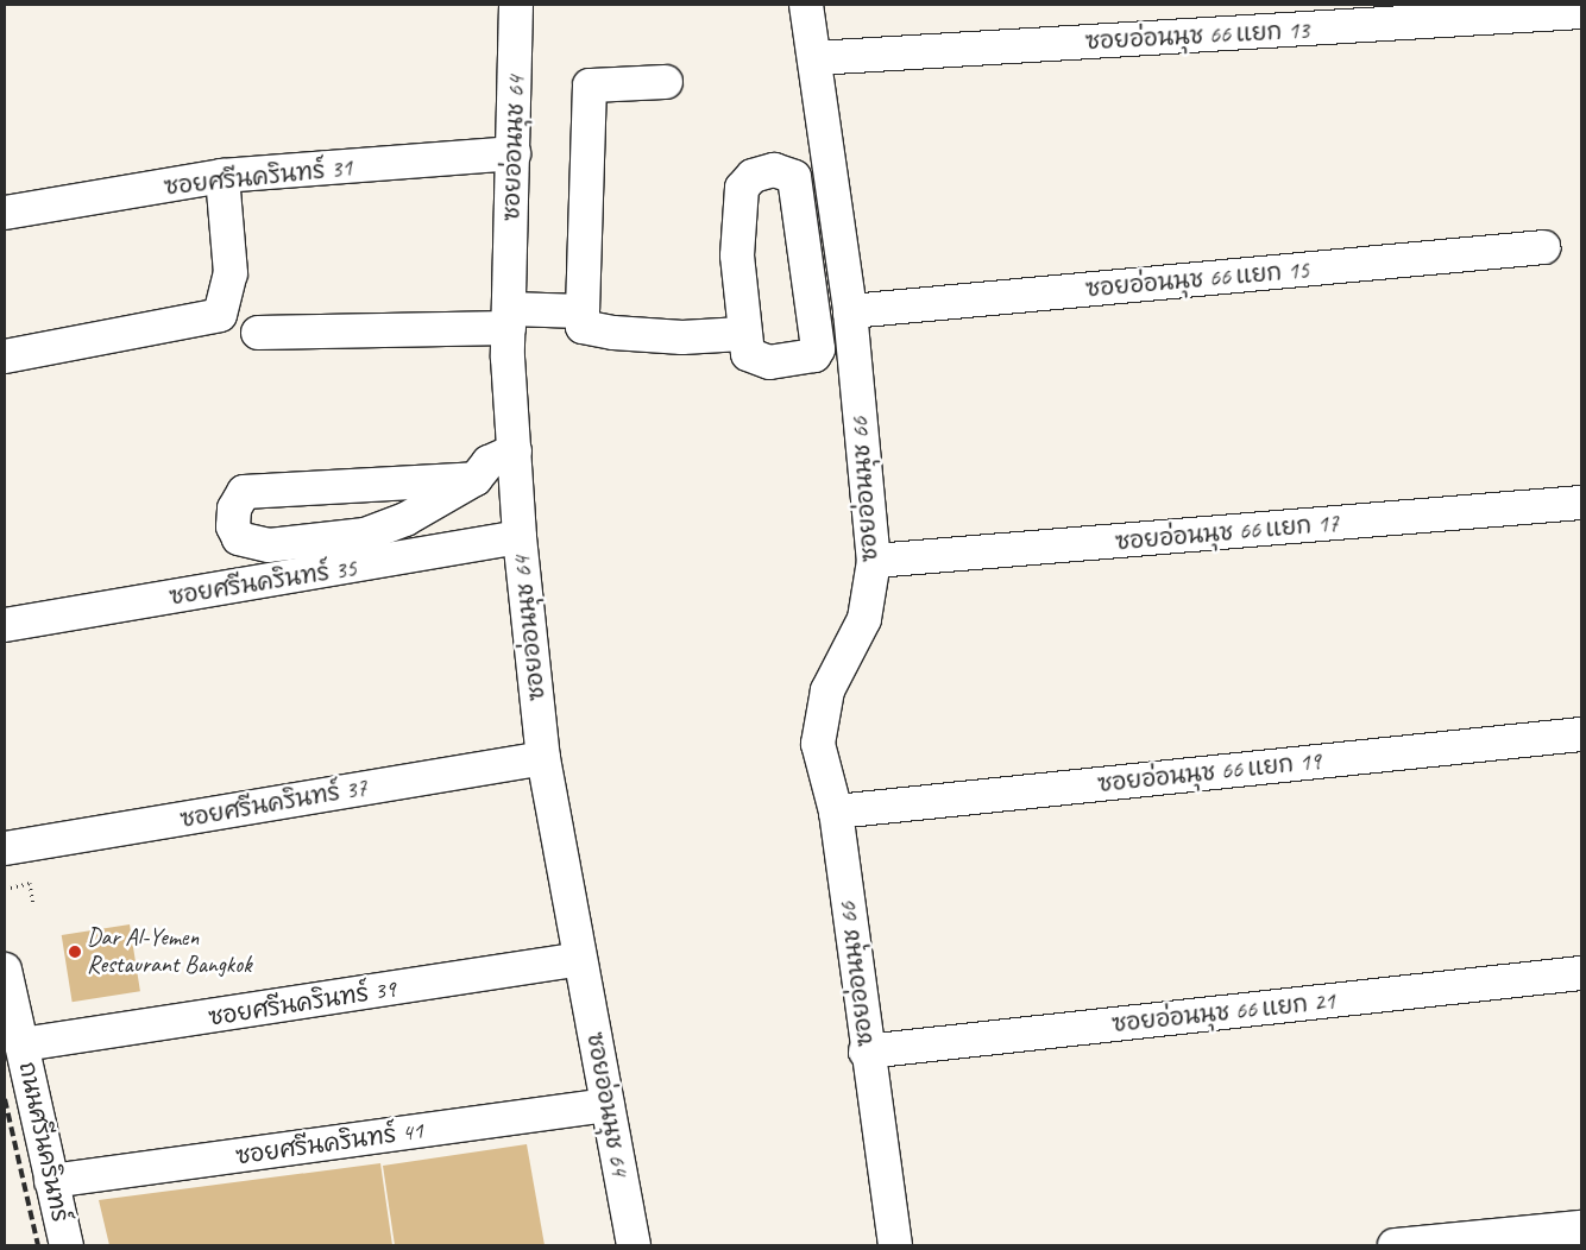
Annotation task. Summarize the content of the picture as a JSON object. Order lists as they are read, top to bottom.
{
  "streets": {
    "street": [
      "ซอยอ่อนนุช 66 แยก 13",
      "ซอยอ่อนนุช 64",
      "ซอยศรีนครินทร์ 31",
      "ซอยอ่อนนุช 66 แยก 15",
      "ซอยอ่อนนุช 66",
      "ซอยอ่อนนุช 66 แยก 17",
      "ซอยศรีนครินทร์ 35",
      "ซอยอ่อนนุช 66 แยก 19",
      "ซอยศรีนครินทร์ 37",
      "ซอยศรีนครินทร์ 39",
      "ซอยอ่อนนุช 66 แยก 21",
      "ถนนศรีนครินทร์",
      "ซอยศรีนครินทร์ 41"
    ]
  },
  "crossings": [
    ["ซอยอ่อนนุช 66 แยก 13", "ซอยอ่อนนุช 66"],
    ["ซอยอ่อนนุช 64", "ซอยศรีนครินทร์ 31"],
    ["ซอยอ่อนนุช 64", "ซอยศรีนครินทร์ 35"],
    ["ซอยอ่อนนุช 64", "ซอยศรีนครินทร์ 37"],
    ["ซอยอ่อนนุช 64", "ซอยศรีนครินทร์ 39"],
    ["ซอยอ่อนนุช 64", "ซอยศรีนครินทร์ 41"],
    ["ซอยอ่อนนุช 66 แยก 15", "ซอยอ่อนนุช 66"],
    ["ซอยอ่อนนุช 66", "ซอยอ่อนนุช 66 แยก 17"],
    ["ซอยอ่อนนุช 66", "ซอยอ่อนนุช 66 แยก 19"],
    ["ซอยอ่อนนุช 66", "ซอยอ่อนนุช 66 แยก 21"],
    ["ซอยศรีนครินทร์ 39", "ถนนศรีนครินทร์"],
    ["ถนนศรีนครินทร์", "ซอยศรีนครินทร์ 41"]
  ],
  "places": ["Dar Al-Yemen Restaurant Bangkok"]
}
